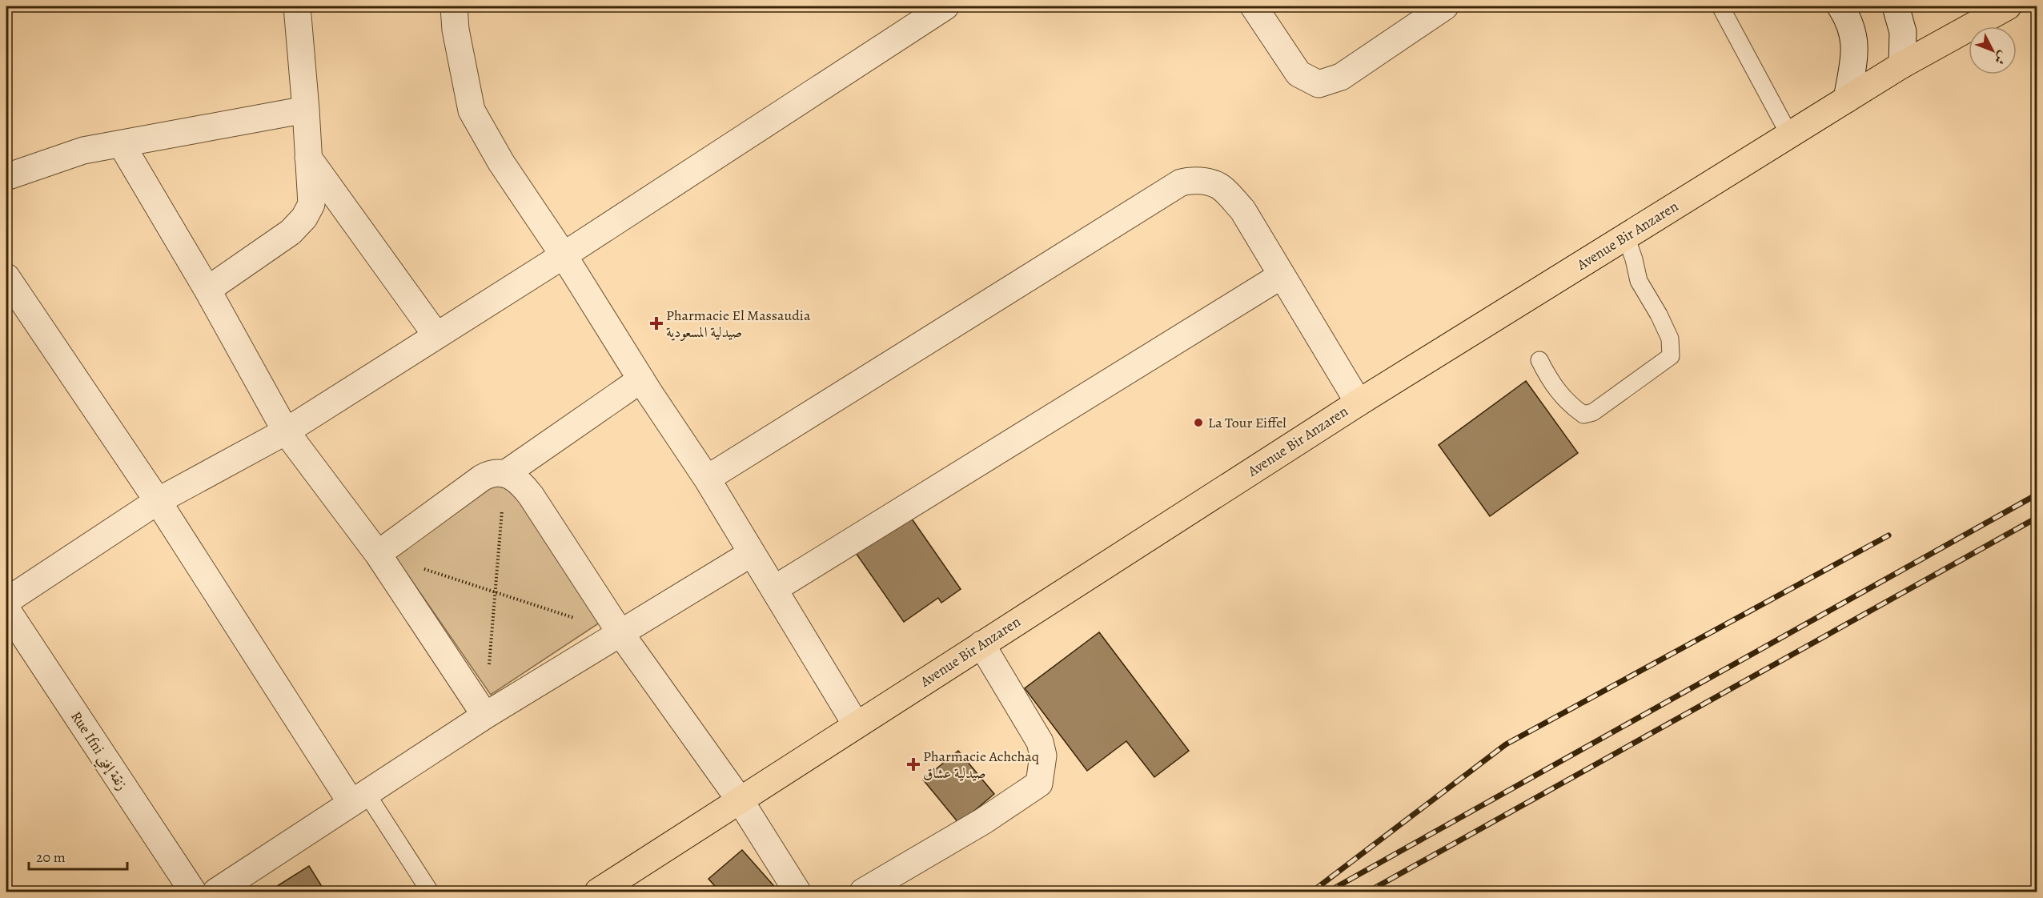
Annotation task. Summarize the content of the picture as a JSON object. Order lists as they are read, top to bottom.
{
  "streets": {
    "main road": ["Avenue Bir Anzaren"],
    "street": ["Rue Ifni زنقة إفني"]
  },
  "places": {
    "health": ["Pharmacie El Massaudia صيدلية المسعودية", "Pharmacie Achchaq صيدلية عشاق"],
    "other": ["La Tour Eiffel"]
  },
  "scale_bar": "20 m",
  "north": "bottom right"
}
